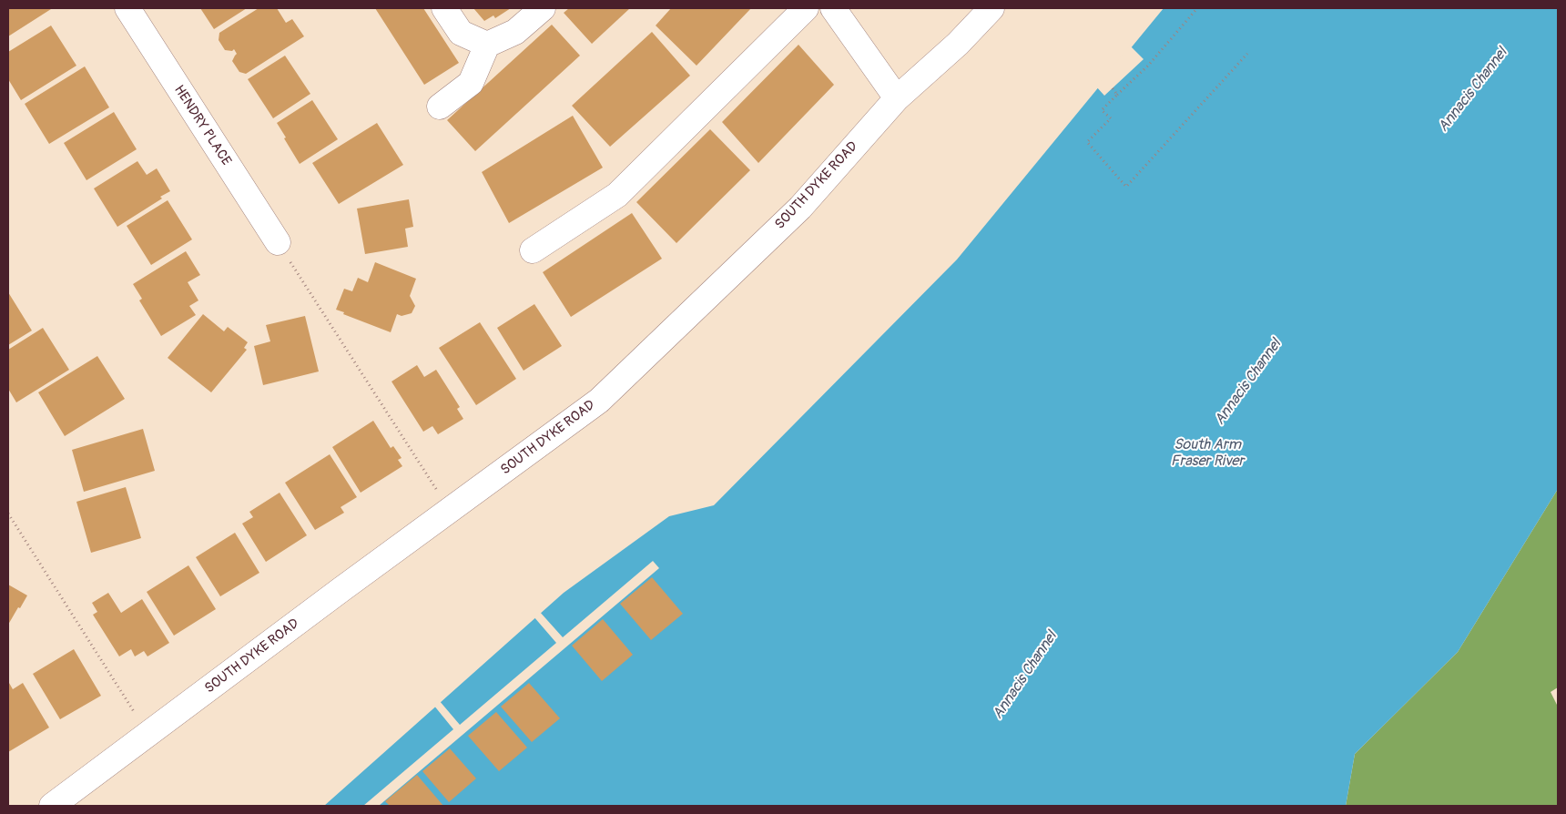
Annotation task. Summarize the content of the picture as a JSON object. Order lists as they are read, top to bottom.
{
  "streets": {
    "street": ["HENDRY PLACE", "SOUTH DYKE ROAD"]
  },
  "water": ["Annacis Channel", "South Arm Fraser River"]
}
